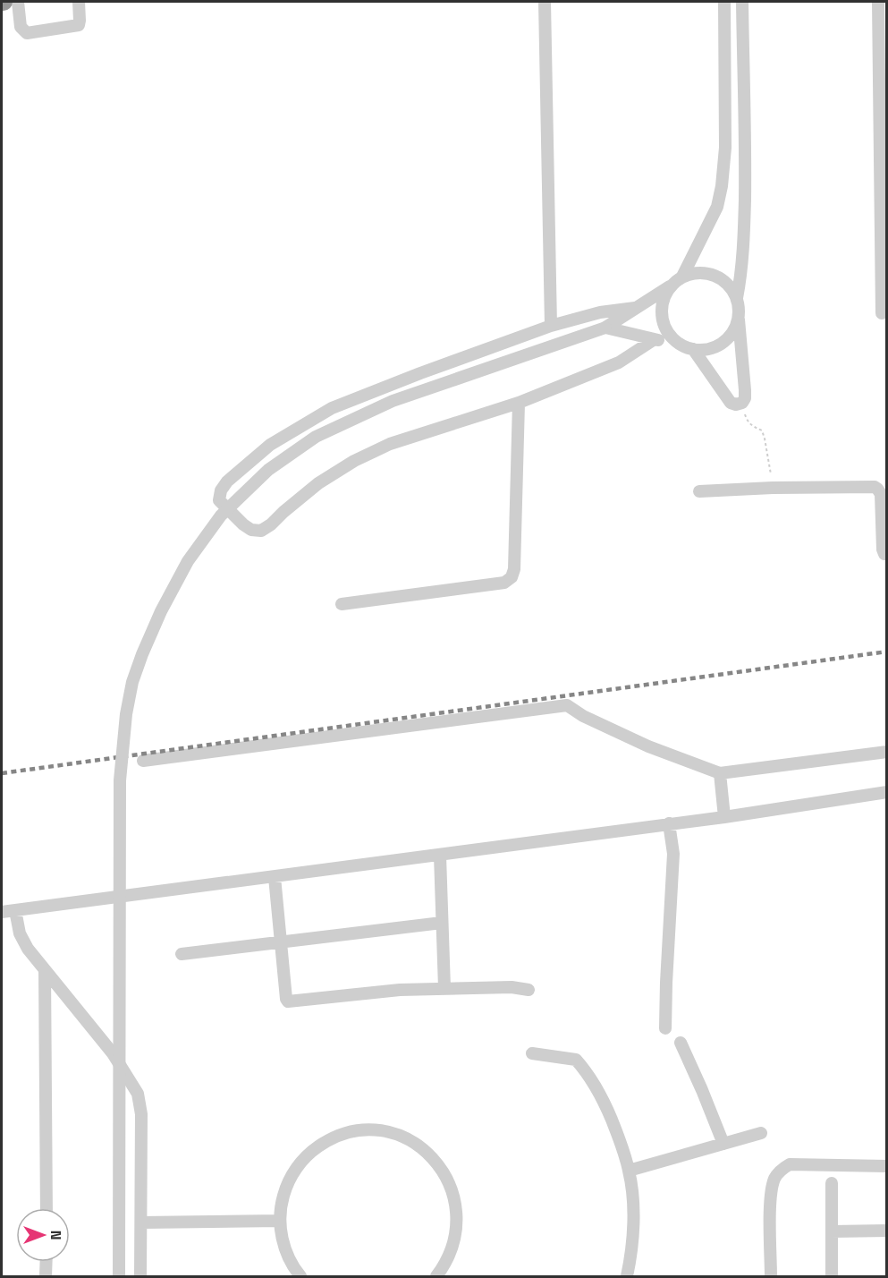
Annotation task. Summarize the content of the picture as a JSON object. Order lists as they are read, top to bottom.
{
  "north": "right"
}
